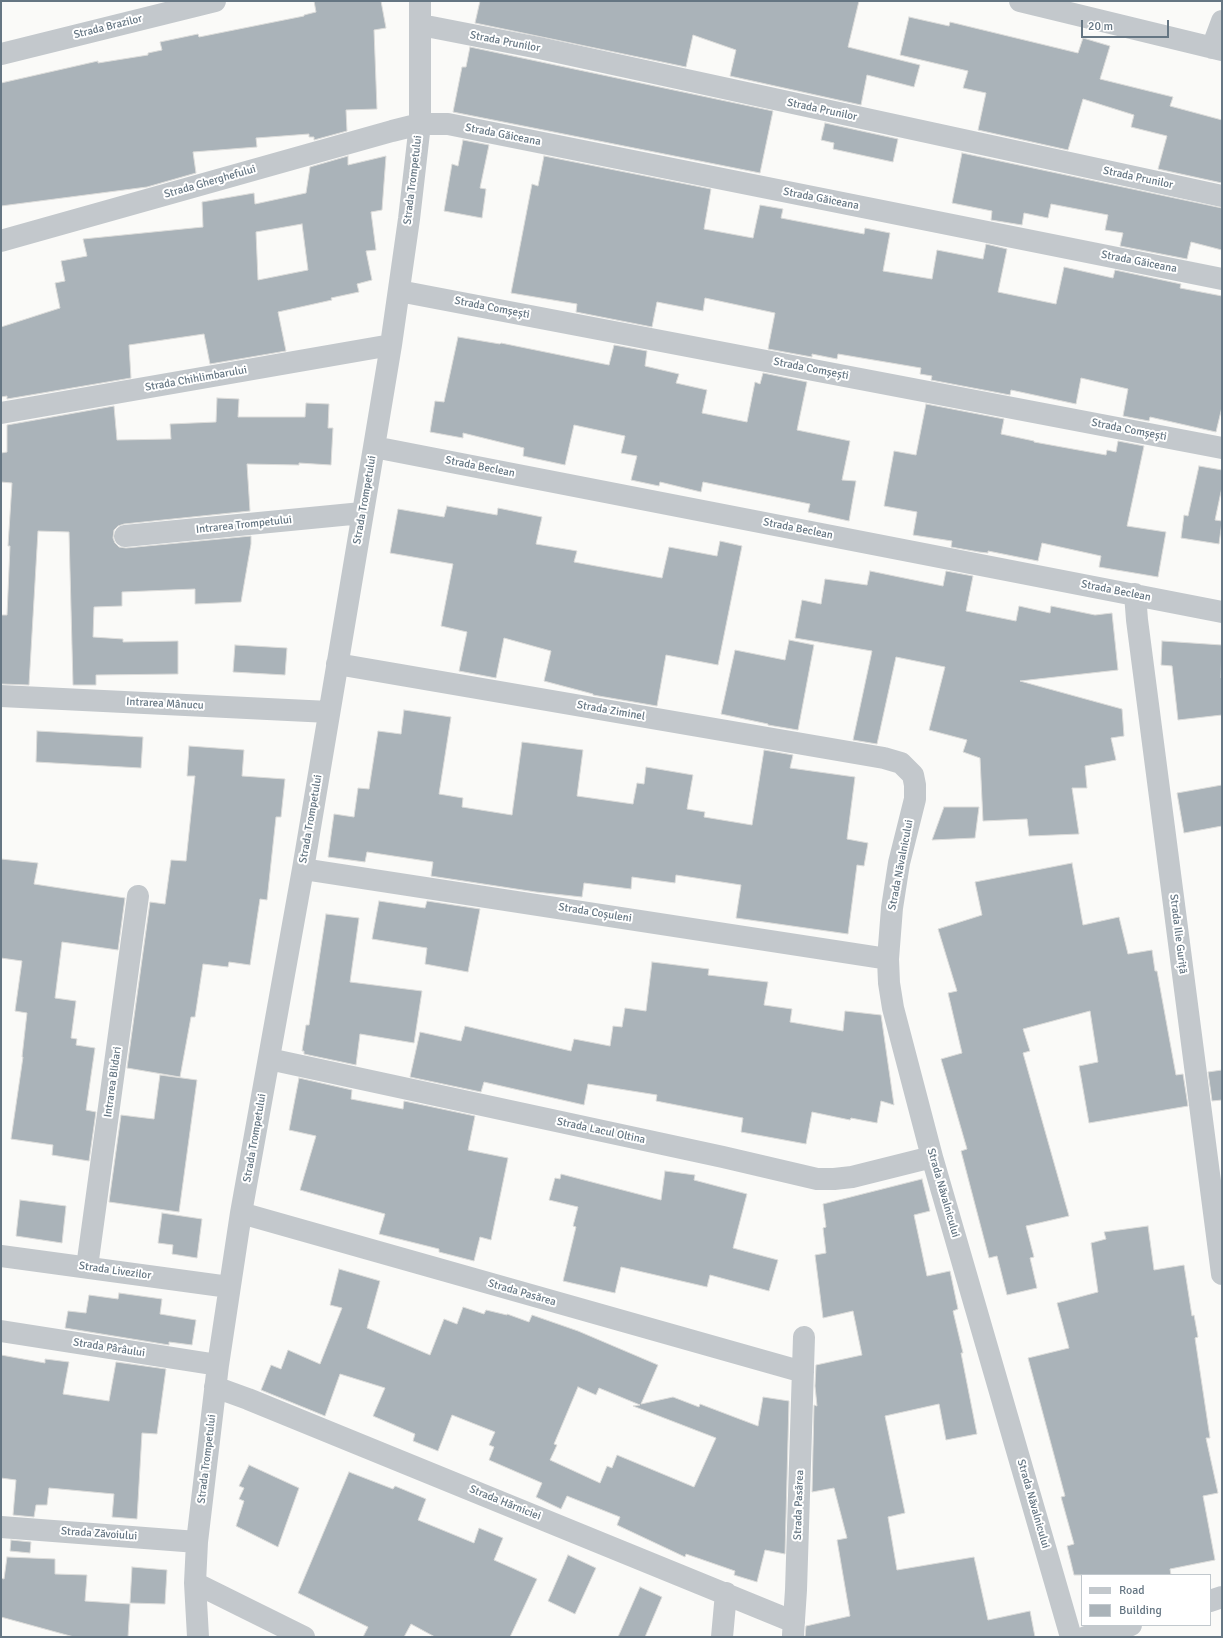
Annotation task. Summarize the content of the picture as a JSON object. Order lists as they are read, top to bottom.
{
  "streets": {
    "street": [
      "Strada Brazilor",
      "Strada Prunilor",
      "Strada Găiceana",
      "Strada Trompetului",
      "Strada Gherghefului",
      "Strada Comșești",
      "Strada Chihlimbarului",
      "Strada Beclean",
      "Intrarea Trompetului",
      "Intrarea Mânucu",
      "Strada Ziminel",
      "Strada Năvalnicului",
      "Strada Coșuleni",
      "Strada Ilie Guriță",
      "Intrarea Blidari",
      "Strada Lacul Oltina",
      "Strada Livezilor",
      "Strada Pasărea",
      "Strada Pârâului",
      "Strada Hărniciei",
      "Strada Zăvoiului"
    ]
  },
  "crossings": [
    ["Strada Prunilor", "Strada Trompetului"],
    ["Strada Găiceana", "Strada Trompetului"],
    ["Strada Găiceana", "Strada Gherghefului"],
    ["Strada Trompetului", "Strada Gherghefului"],
    ["Strada Trompetului", "Strada Comșești"],
    ["Strada Trompetului", "Strada Chihlimbarului"],
    ["Strada Trompetului", "Strada Beclean"],
    ["Strada Trompetului", "Intrarea Trompetului"],
    ["Strada Trompetului", "Intrarea Mânucu"],
    ["Strada Trompetului", "Strada Ziminel"],
    ["Strada Trompetului", "Strada Coșuleni"],
    ["Strada Trompetului", "Strada Lacul Oltina"],
    ["Strada Trompetului", "Strada Livezilor"],
    ["Strada Trompetului", "Strada Pasărea"],
    ["Strada Trompetului", "Strada Pârâului"],
    ["Strada Trompetului", "Strada Hărniciei"],
    ["Strada Trompetului", "Strada Zăvoiului"],
    ["Strada Beclean", "Strada Ilie Guriță"],
    ["Strada Ziminel", "Strada Năvalnicului"],
    ["Strada Năvalnicului", "Strada Coșuleni"],
    ["Strada Năvalnicului", "Strada Lacul Oltina"],
    ["Intrarea Blidari", "Strada Livezilor"],
    ["Strada Pasărea", "Strada Hărniciei"]
  ],
  "legend": ["Road", "Building"],
  "scale_bar": "20 m"
}
